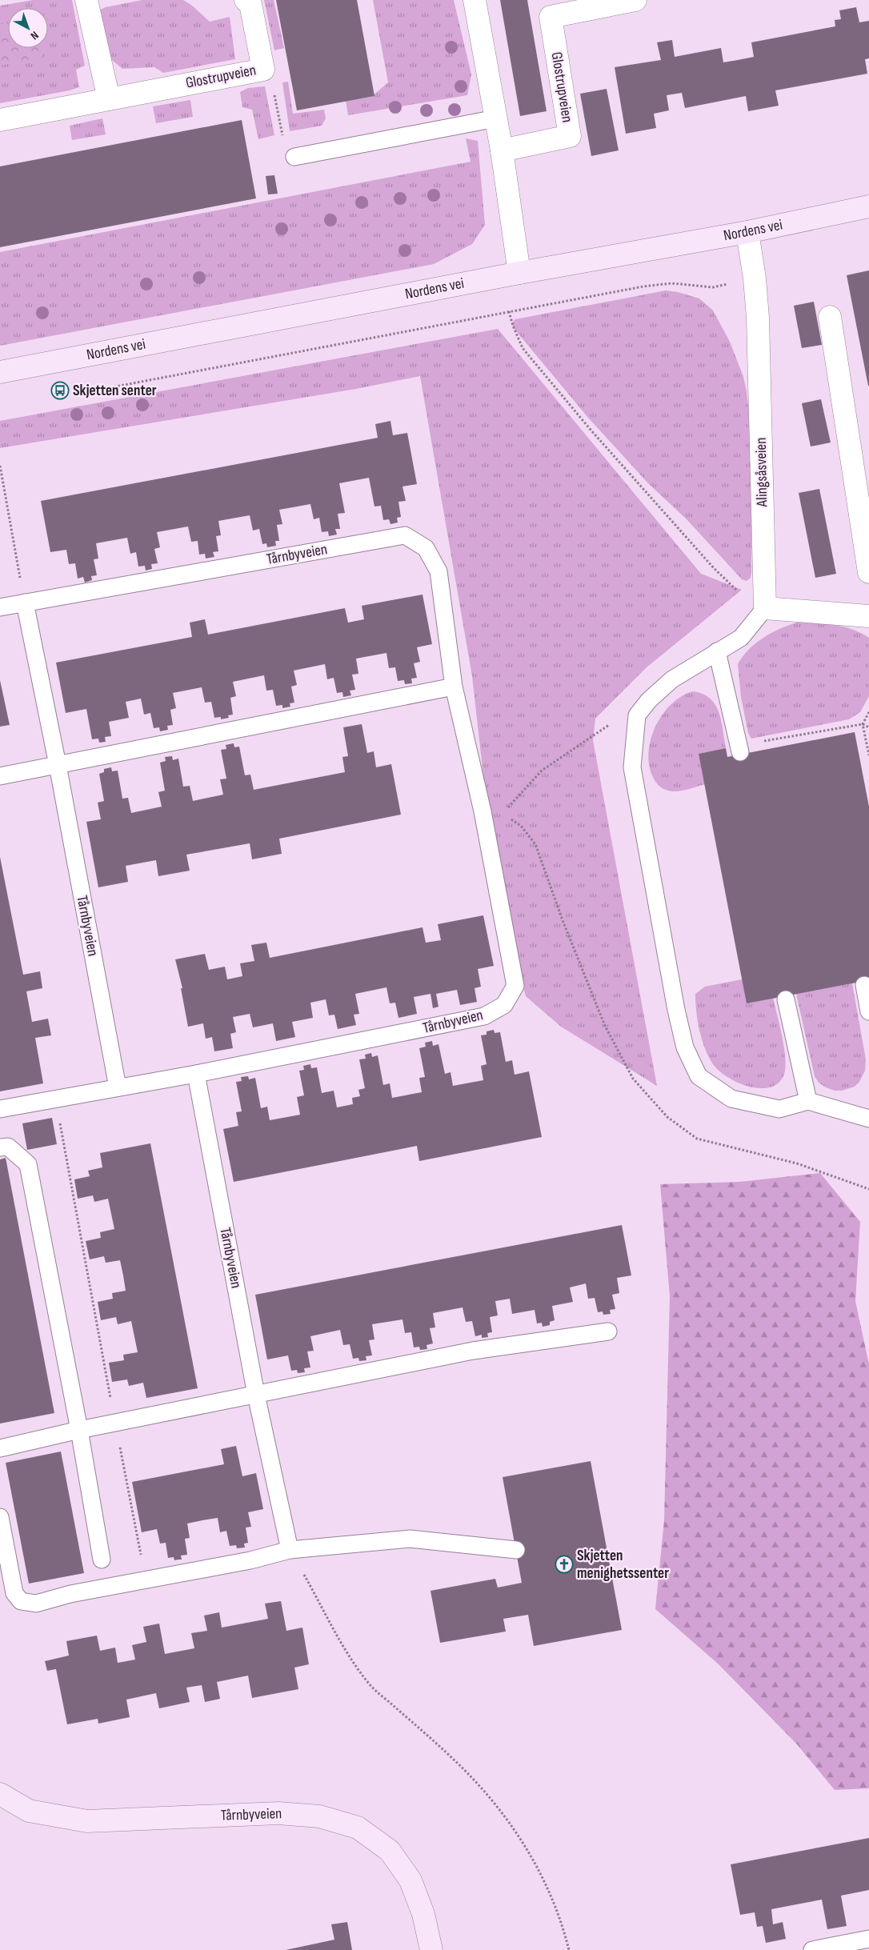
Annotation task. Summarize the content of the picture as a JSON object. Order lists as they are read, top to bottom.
{
  "streets": {
    "street": [
      "Glostrupveien",
      "Nordens vei",
      "Alingsåsveien",
      "Tårnbyveien"
    ]
  },
  "crossings": [
    ["Nordens vei", "Alingsåsveien"]
  ],
  "places": {
    "bus stop": ["Skjetten senter"],
    "church": ["Skjetten menighetssenter"]
  },
  "north": "bottom right"
}
